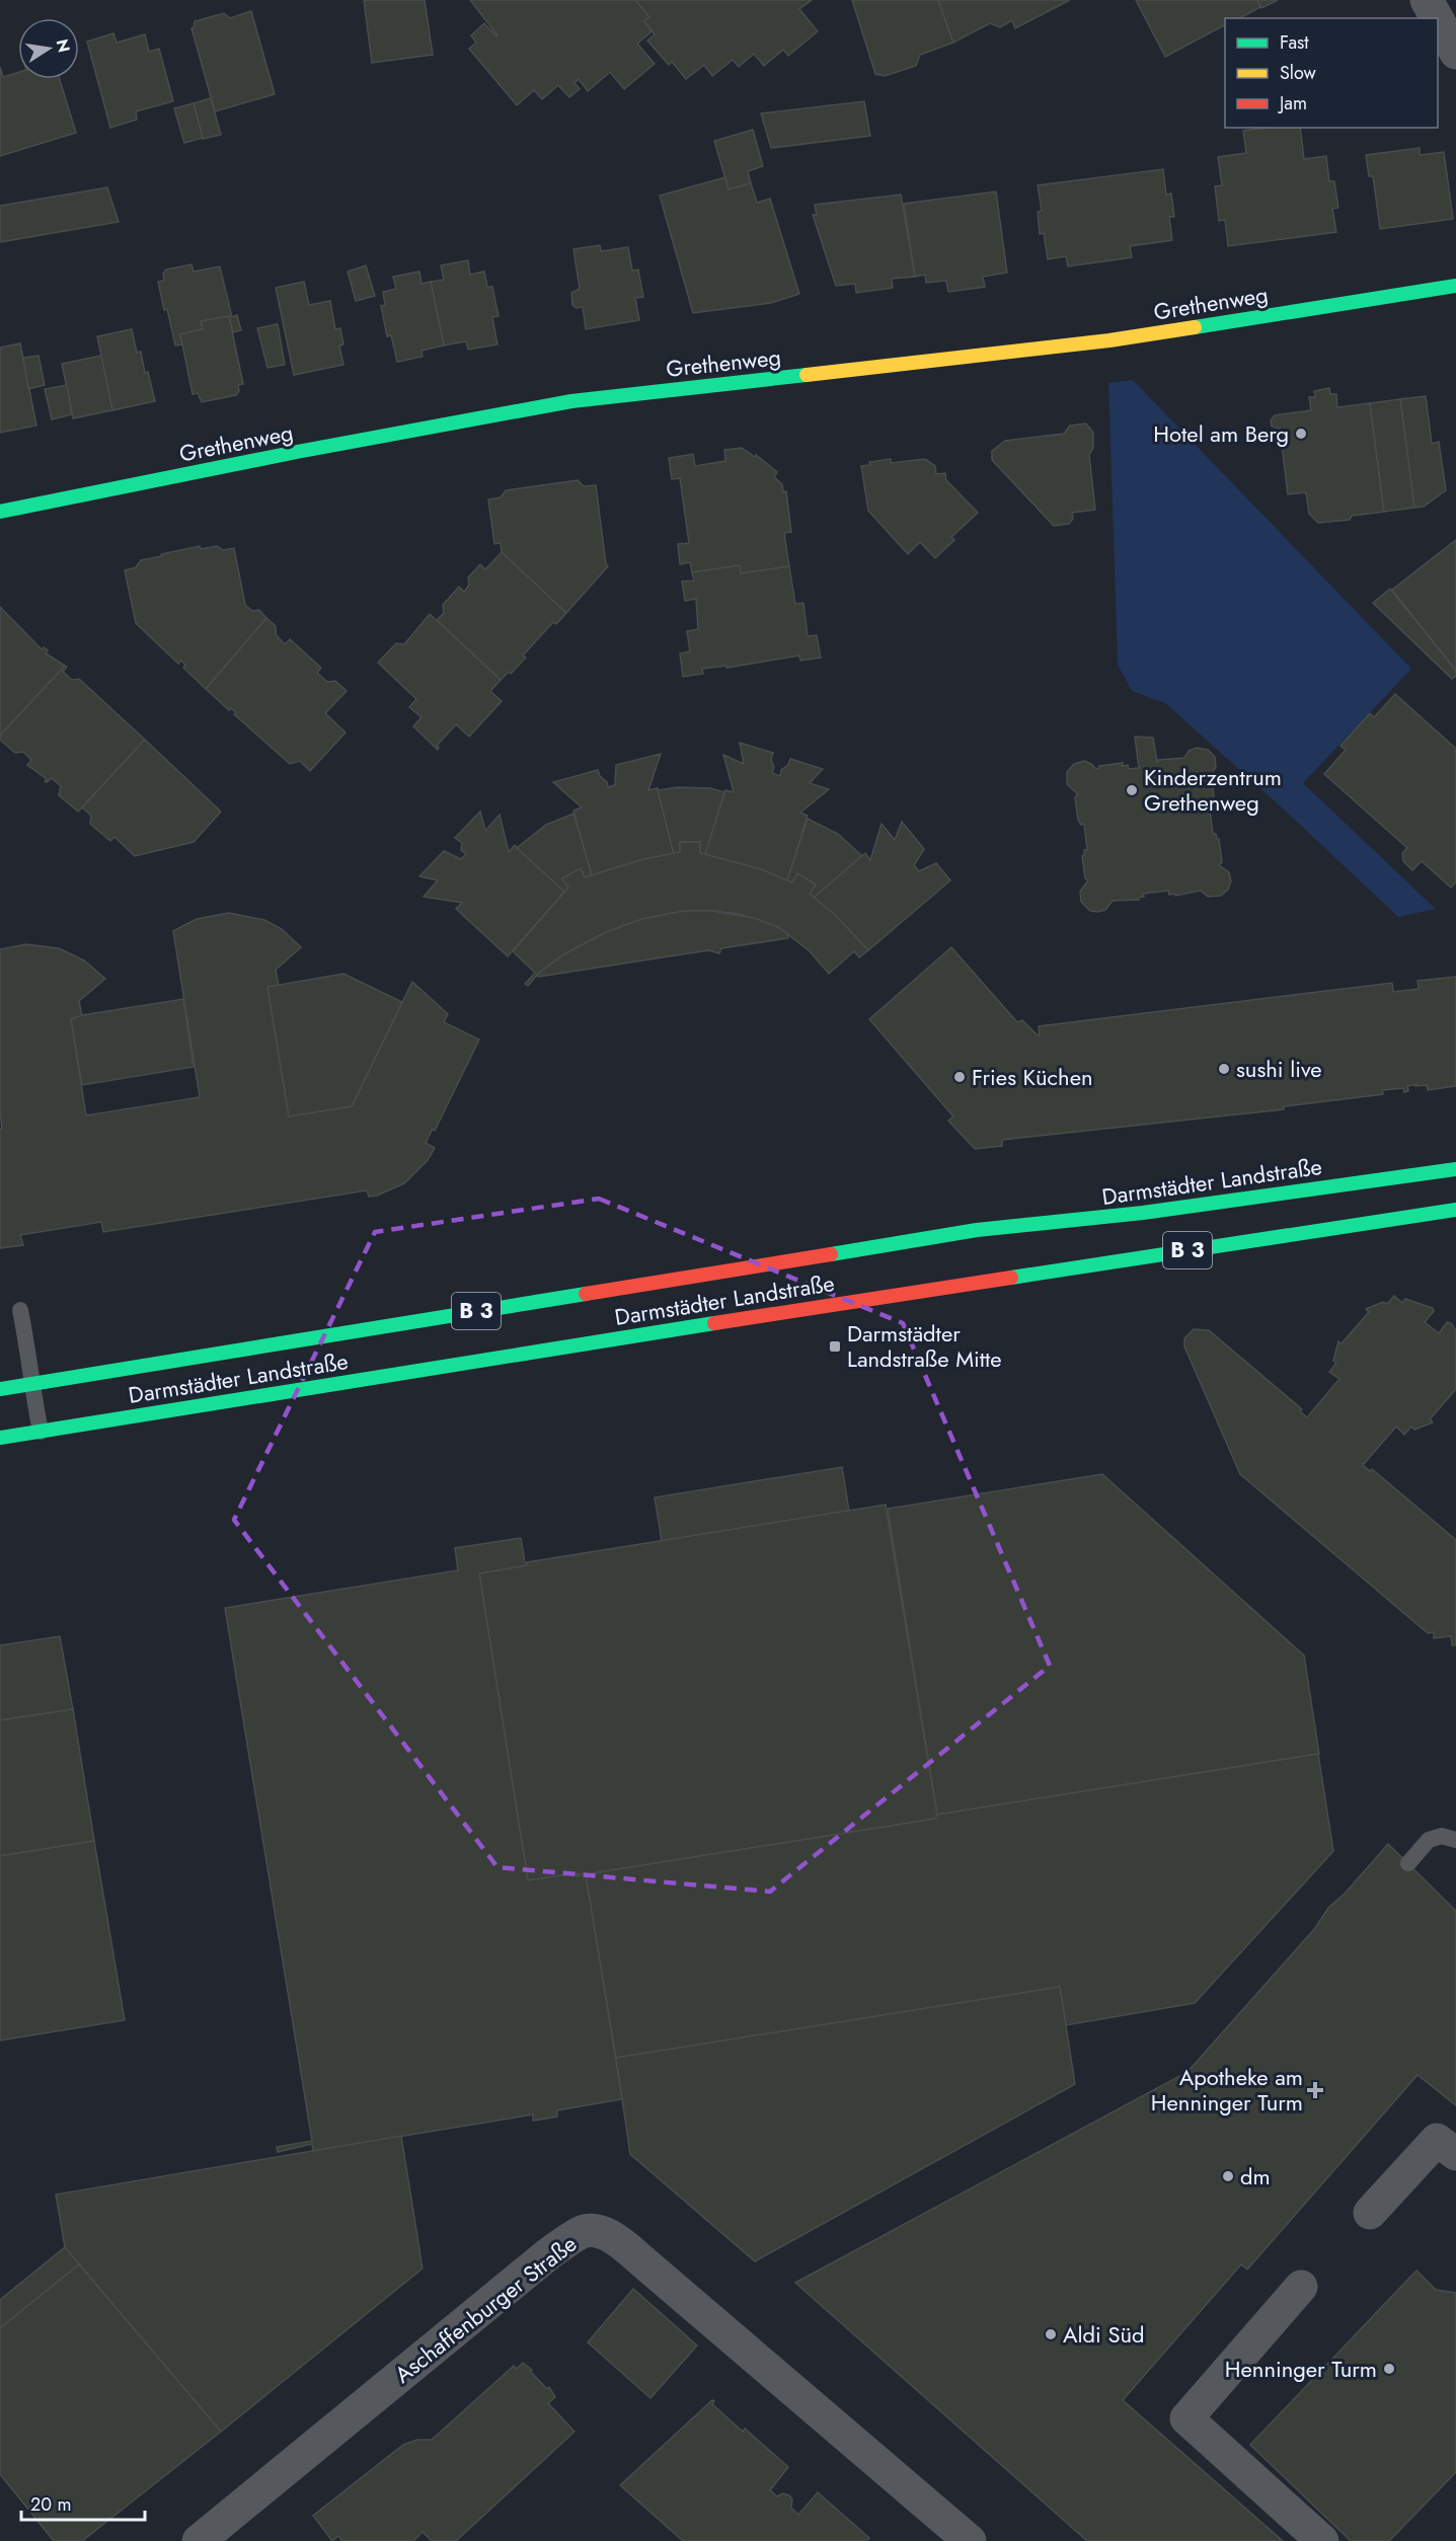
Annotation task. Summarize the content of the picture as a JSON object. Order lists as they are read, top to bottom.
{
  "streets": {
    "main road": ["Grethenweg", "Darmstädter Landstraße", "B 3"],
    "street": ["Aschaffenburger Straße"]
  },
  "places": {
    "other": [
      "Hotel am Berg",
      "Kinderzentrum Grethenweg",
      "sushi live",
      "Fries Küchen",
      "dm",
      "Aldi Süd",
      "Henninger Turm"
    ],
    "transit": ["Darmstädter Landstraße Mitte"],
    "health": ["Apotheke am Henninger Turm"]
  },
  "legend": ["Fast", "Slow", "Jam"],
  "scale_bar": "20 m",
  "north": "right"
}
